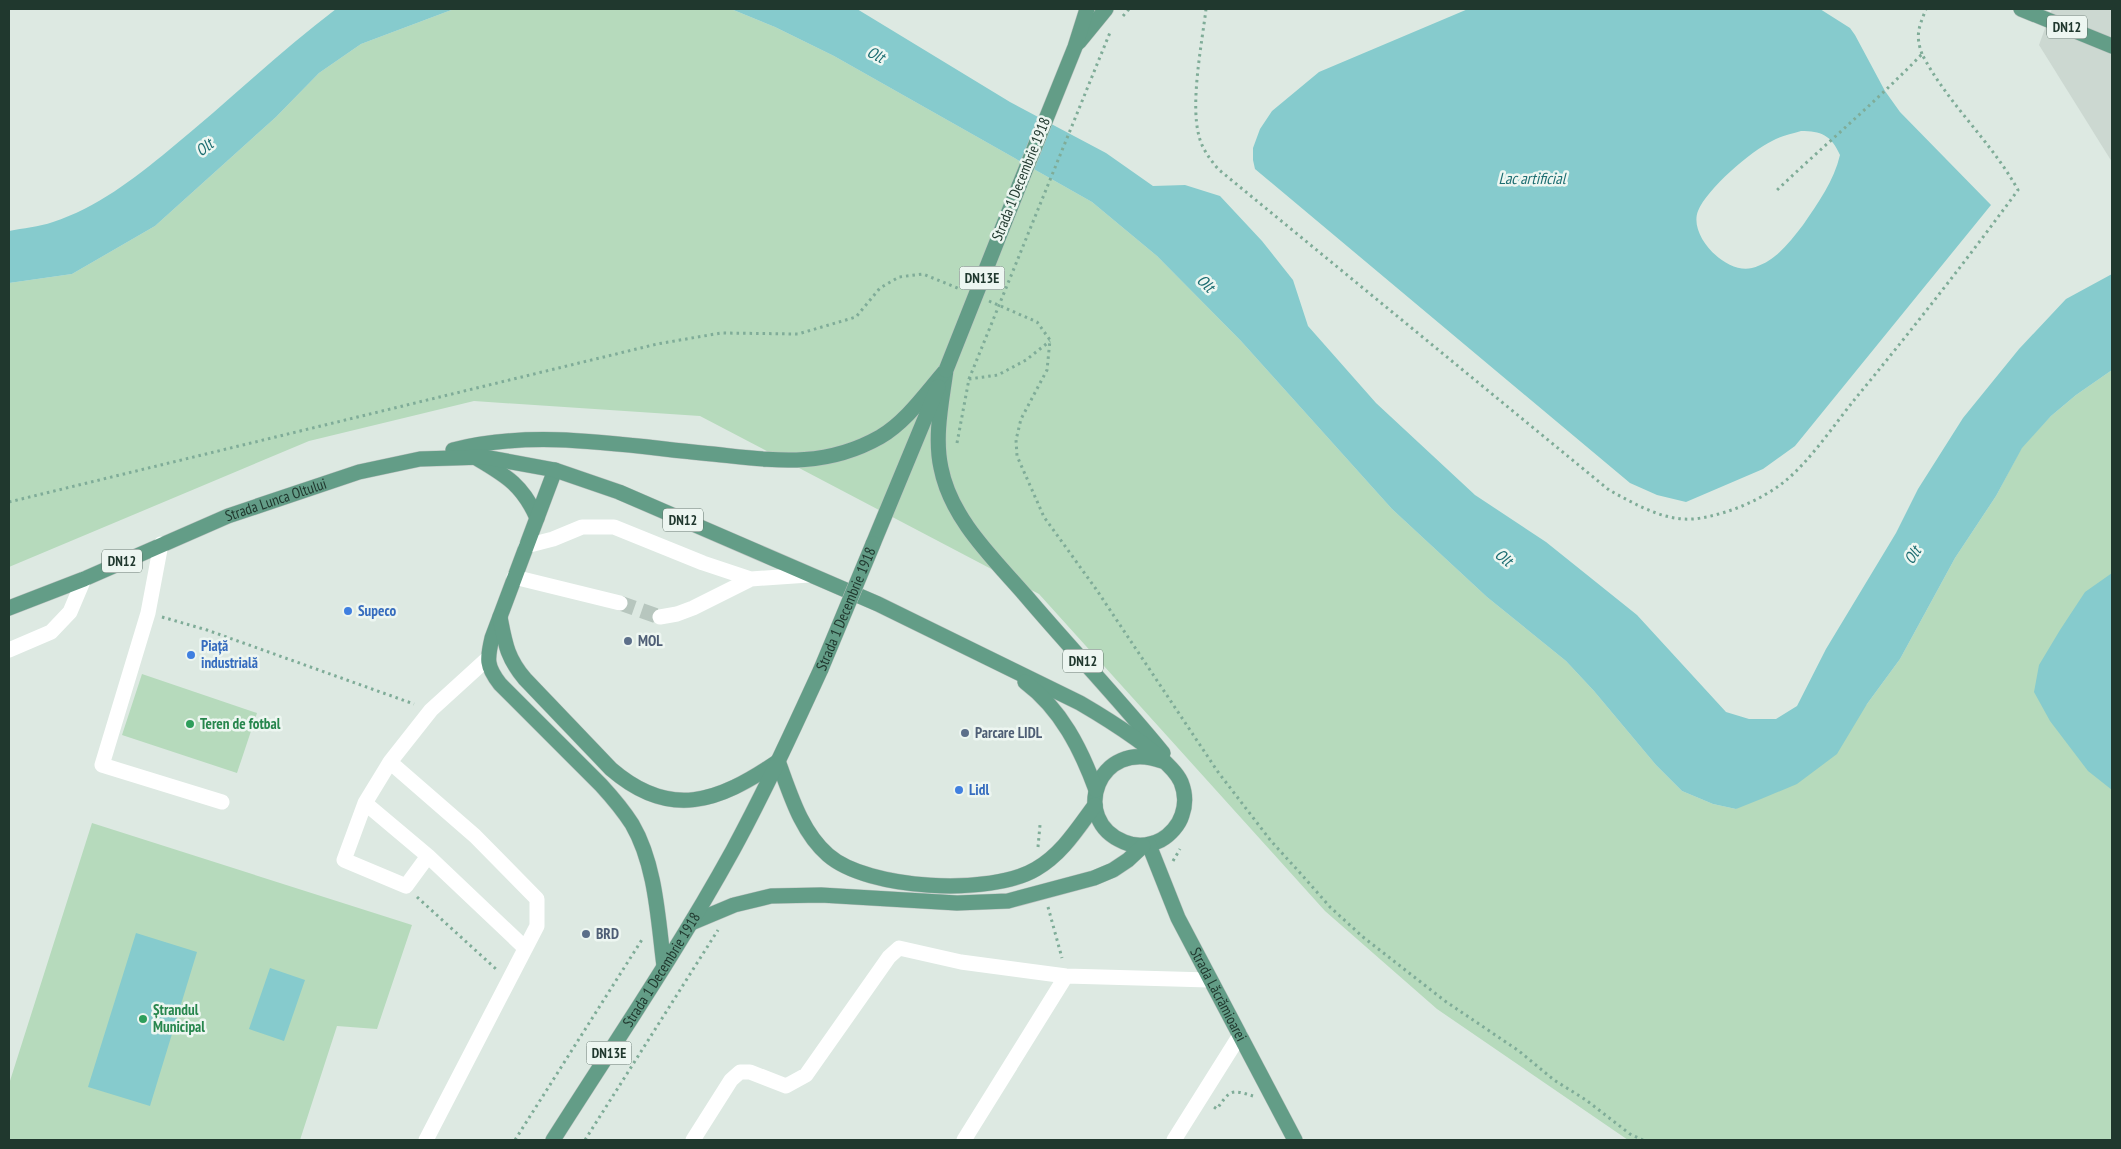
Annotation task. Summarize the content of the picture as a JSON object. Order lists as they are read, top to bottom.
{
  "streets": {
    "main road": [
      "DN12",
      "Strada 1 Decembrie 1918",
      "DN13E",
      "Strada Lunca Oltului",
      "Strada Lăcrămioarei"
    ]
  },
  "crossings": [
    ["DN12", "Strada 1 Decembrie 1918"],
    ["DN12", "Strada Lunca Oltului"],
    ["DN12", "Strada Lăcrămioarei"]
  ],
  "water": ["Olt", "Lac artificial"],
  "places": [
    "Supeco",
    "MOL",
    "Piață industrială",
    "Teren de fotbal",
    "Parcare LIDL",
    "Lidl",
    "BRD",
    "Ștrandul Municipal"
  ]
}
